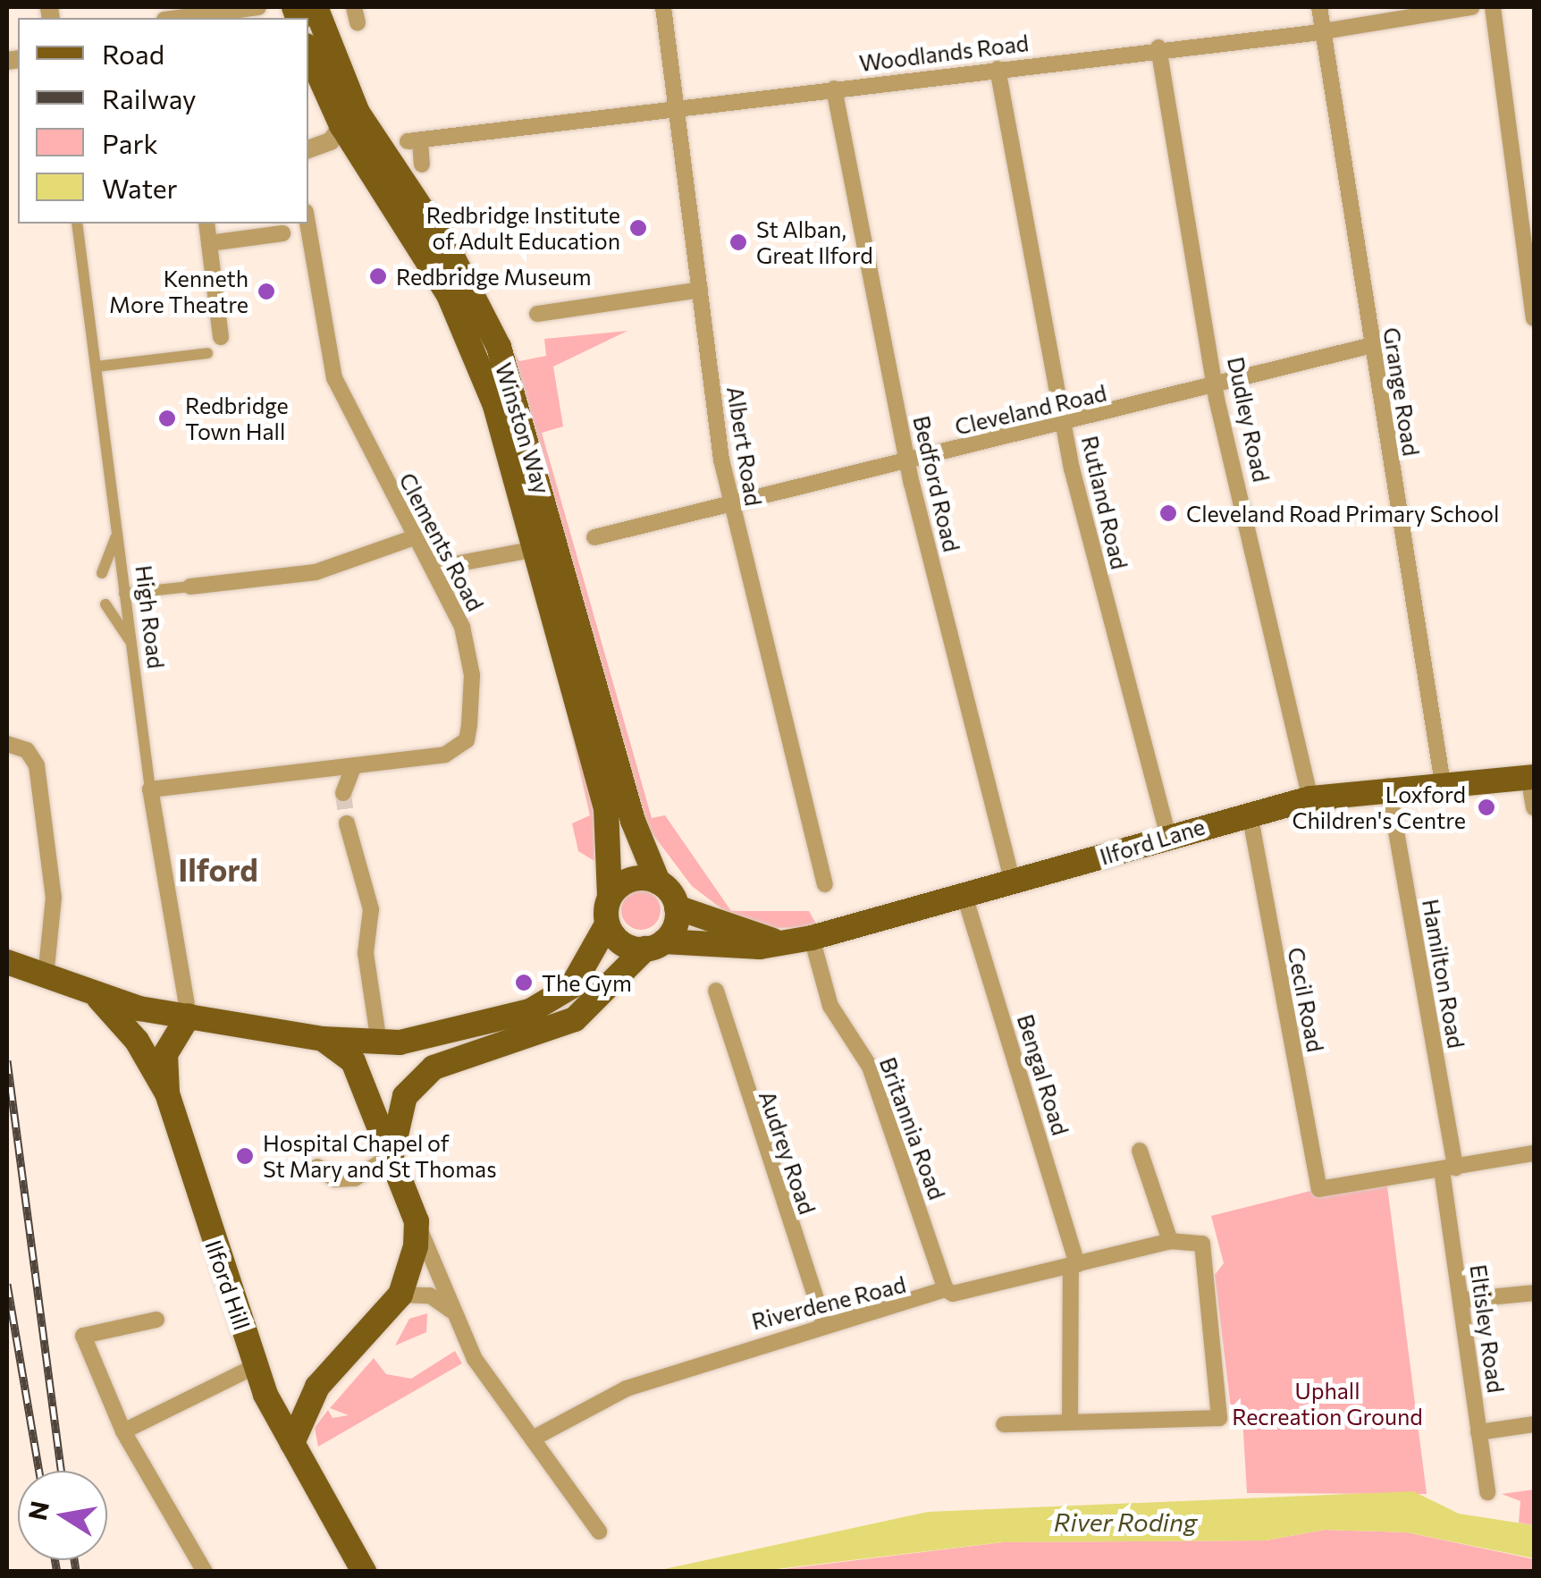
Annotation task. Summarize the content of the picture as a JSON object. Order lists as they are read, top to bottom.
{
  "streets": {
    "main road": ["Winston Way", "Ilford Lane", "Ilford Hill"],
    "street": [
      "Woodlands Road",
      "Grange Road",
      "Cleveland Road",
      "Dudley Road",
      "Albert Road",
      "Bedford Road",
      "Rutland Road",
      "Clements Road",
      "High Road",
      "Hamilton Road",
      "Cecil Road",
      "Bengal Road",
      "Britannia Road",
      "Audrey Road",
      "Riverdene Road",
      "Eltisley Road"
    ]
  },
  "crossings": [
    ["Woodlands Road", "Grange Road"],
    ["Woodlands Road", "Dudley Road"],
    ["Woodlands Road", "Albert Road"],
    ["Woodlands Road", "Bedford Road"],
    ["Woodlands Road", "Rutland Road"],
    ["Grange Road", "Cleveland Road"],
    ["Grange Road", "Ilford Lane"],
    ["Cleveland Road", "Dudley Road"],
    ["Cleveland Road", "Albert Road"],
    ["Cleveland Road", "Bedford Road"],
    ["Cleveland Road", "Rutland Road"],
    ["Dudley Road", "Ilford Lane"],
    ["Winston Way", "Ilford Lane"],
    ["Bedford Road", "Ilford Lane"],
    ["Rutland Road", "Ilford Lane"],
    ["Clements Road", "High Road"],
    ["Ilford Lane", "Hamilton Road"],
    ["Ilford Lane", "Cecil Road"],
    ["Ilford Lane", "Bengal Road"],
    ["Ilford Lane", "Britannia Road"],
    ["Hamilton Road", "Cecil Road"],
    ["Hamilton Road", "Eltisley Road"],
    ["Cecil Road", "Eltisley Road"],
    ["Bengal Road", "Riverdene Road"],
    ["Britannia Road", "Riverdene Road"],
    ["Audrey Road", "Riverdene Road"]
  ],
  "districts": ["Ilford"],
  "water": ["River Roding"],
  "parks": ["Uphall Recreation Ground"],
  "places": [
    "Redbridge Institute of Adult Education",
    "St Alban, Great Ilford",
    "Redbridge Museum",
    "Kenneth More Theatre",
    "Redbridge Town Hall",
    "Cleveland Road Primary School",
    "Loxford Children's Centre",
    "The Gym",
    "Hospital Chapel of St Mary and St Thomas"
  ],
  "legend": [
    "Road",
    "Railway",
    "Park",
    "Water"
  ],
  "north": "left"
}
